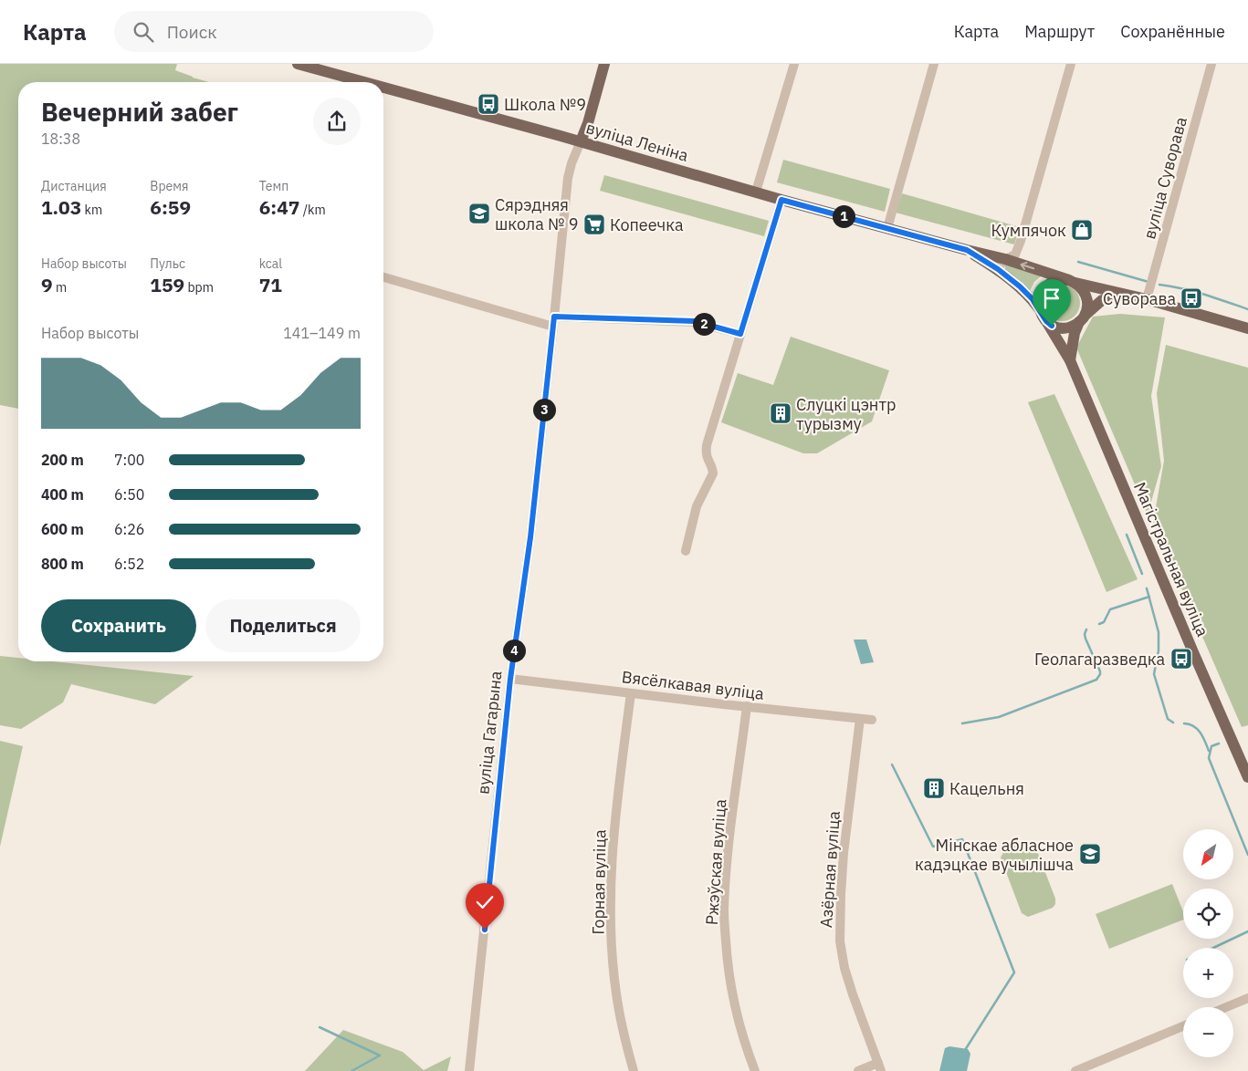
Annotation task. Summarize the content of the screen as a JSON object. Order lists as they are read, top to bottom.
{
  "streets": {
    "main road": ["вуліца Леніна", "Магістральная вуліца", "вуліца Гагарына"],
    "street": [
      "вуліца Суворава",
      "Вясёлкавая вуліца",
      "Ржэўская вуліца",
      "Азёрная вуліца",
      "Горная вуліца"
    ]
  },
  "crossings": [
    ["вуліца Леніна", "вуліца Суворава"],
    ["вуліца Леніна", "Магістральная вуліца"],
    ["вуліца Леніна", "вуліца Гагарына"],
    ["Вясёлкавая вуліца", "вуліца Гагарына"],
    ["Вясёлкавая вуліца", "Ржэўская вуліца"],
    ["Вясёлкавая вуліца", "Азёрная вуліца"],
    ["Вясёлкавая вуліца", "Горная вуліца"]
  ],
  "places": {
    "bus stop": ["Школа №9", "Суворава", "Геолагаразведка"],
    "school or university": ["Сярэдняя школа № 9", "Мінскае абласное кадэцкае вучылішча"],
    "supermarket": ["Копеечка"],
    "shop": ["Кумпячок"],
    "building": ["Слуцкі цэнтр турызму", "Кацельня"]
  },
  "north": "bottom left",
  "page": {
    "header": "Карта",
    "search": "Поиск",
    "nav": ["Карта", "Маршрут", "Сохранённые"],
    "heading": ["Вечерний забег", "18:38"],
    "stats": [
      ["Дистанция", "1.03 km"],
      ["Время", "6:59"],
      ["Темп", "6:47 /km"],
      ["Набор высоты", "9 m"],
      ["Пульс", "159 bpm"],
      ["kcal", "71"]
    ],
    "pins": [
      "1",
      "2",
      "3",
      "4"
    ],
    "chart": ["Набор высоты", "141–149 m"],
    "list": [
      {
        "name": "200 m",
        "note": "7:00"
      },
      {
        "name": "400 m",
        "note": "6:50"
      },
      {
        "name": "600 m",
        "note": "6:26"
      },
      {
        "name": "800 m",
        "note": "6:52"
      }
    ],
    "buttons": ["Сохранить", "Поделиться"],
    "map_buttons": ["+", "−"]
  }
}
